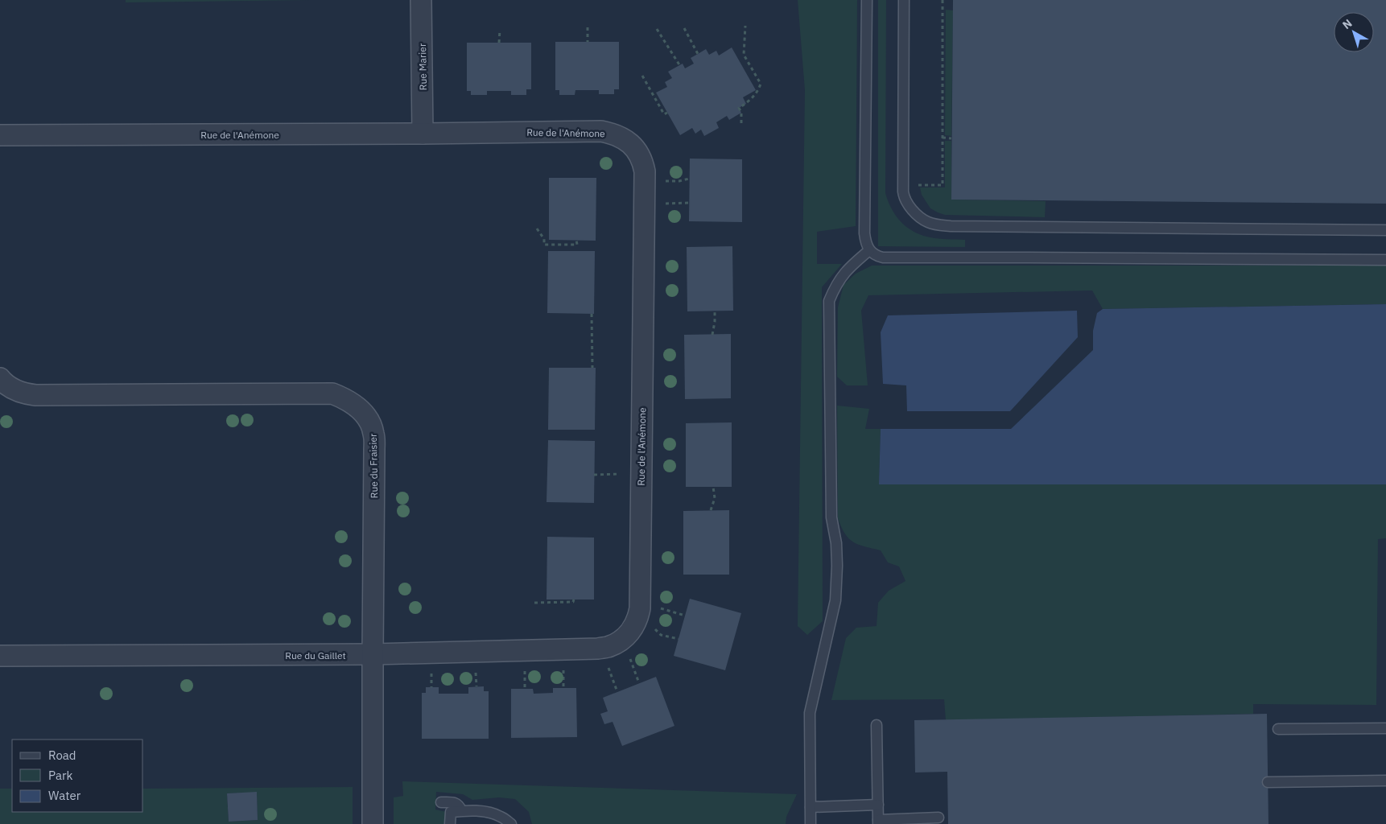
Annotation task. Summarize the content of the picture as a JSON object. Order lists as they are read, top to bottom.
{
  "streets": {
    "street": [
      "Rue Marier",
      "Rue de l'Anémone",
      "Rue du Fraisier",
      "Rue du Gaillet"
    ]
  },
  "crossings": [
    ["Rue Marier", "Rue de l'Anémone"],
    ["Rue de l'Anémone", "Rue du Gaillet"],
    ["Rue du Fraisier", "Rue du Gaillet"]
  ],
  "legend": ["Road", "Park", "Water"],
  "north": "top left"
}
